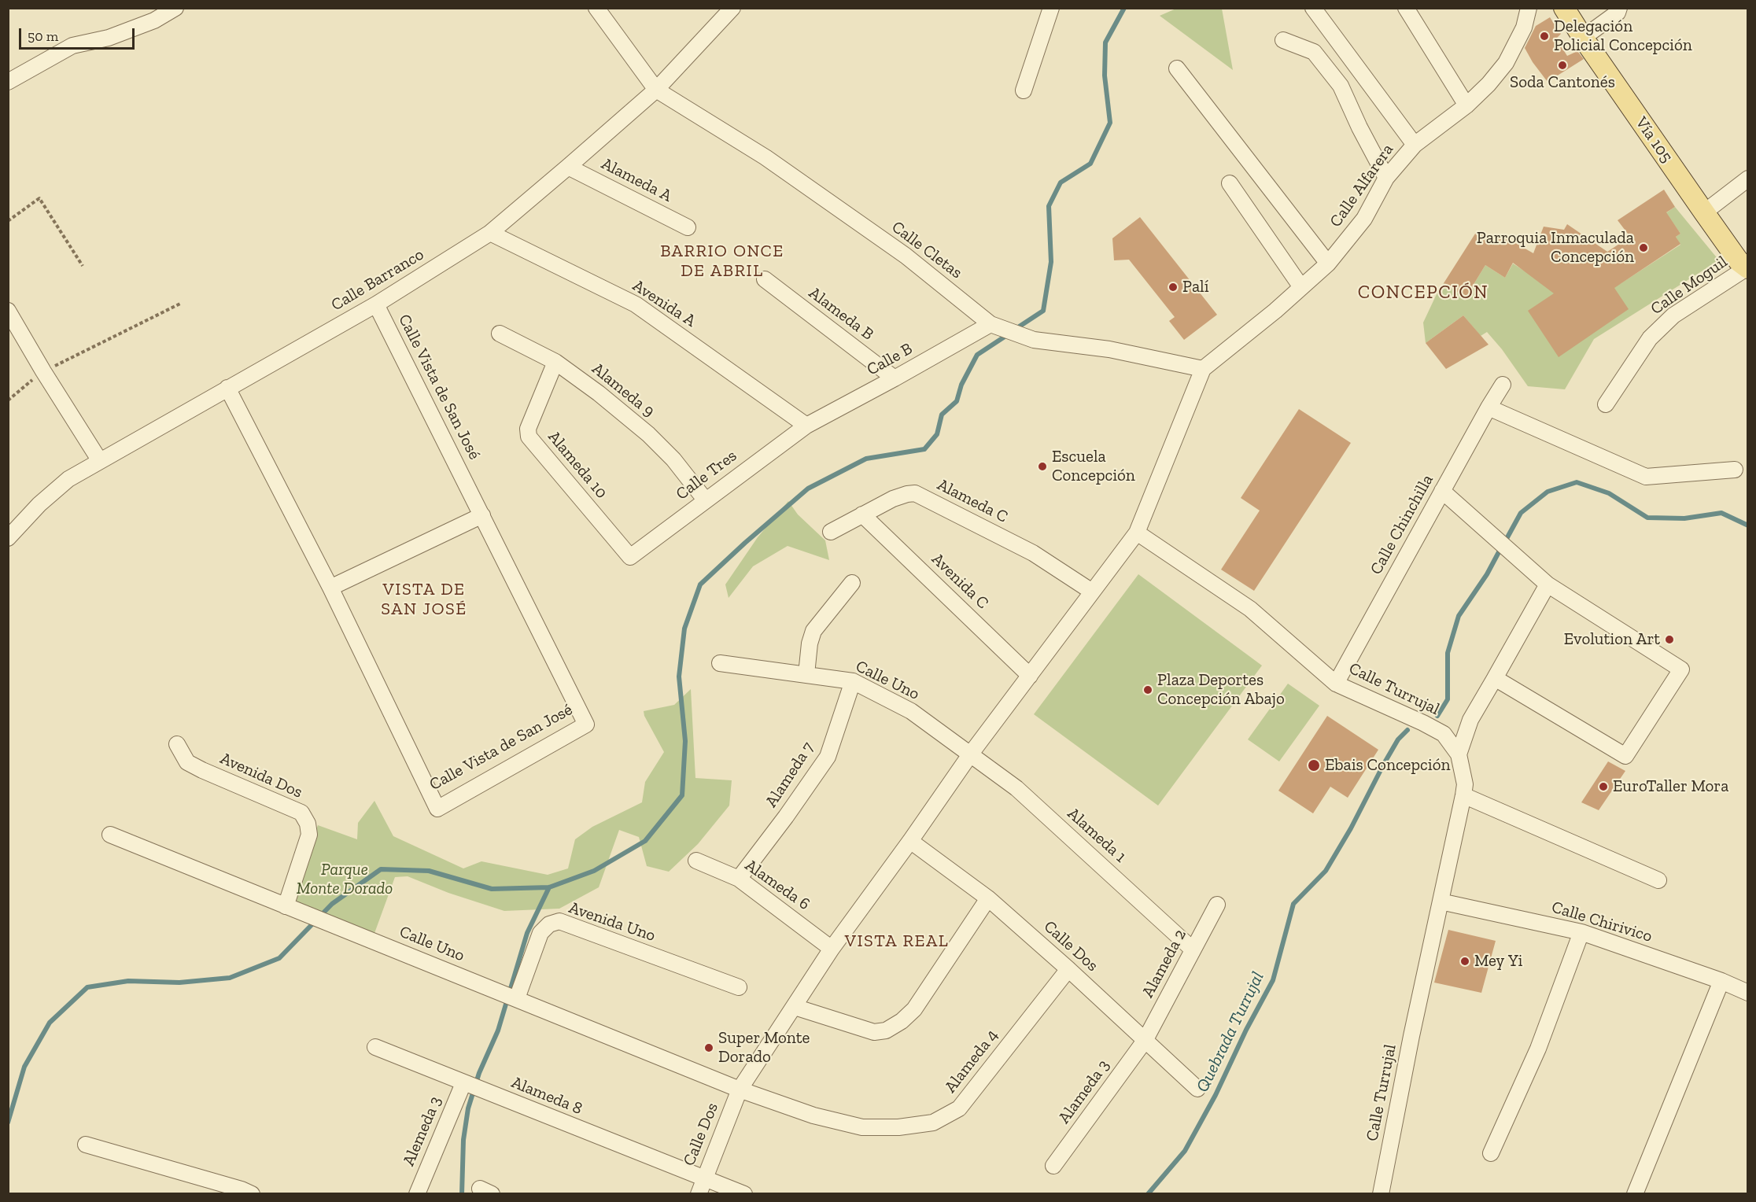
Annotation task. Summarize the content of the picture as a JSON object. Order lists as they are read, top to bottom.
{
  "streets": {
    "main road": ["Vía 105"],
    "street": [
      "Alameda A",
      "Calle Alfarera",
      "Calle Cletas",
      "Calle Barranco",
      "Calle Moguil",
      "Avenida A",
      "Alameda B",
      "Calle B",
      "Calle Vista de San José",
      "Alameda 9",
      "Alameda 10",
      "Calle Tres",
      "Alameda C",
      "Calle Chinchilla",
      "Avenida C",
      "Calle Uno",
      "Calle Turrujal",
      "Alameda 7",
      "Avenida Dos",
      "Alameda 1",
      "Alameda 6",
      "Avenida Uno",
      "Calle Chirivico",
      "Calle Dos",
      "Alameda 2",
      "Alameda 4",
      "Alameda 3",
      "Alameda 8",
      "Alemeda 3"
    ]
  },
  "crossings": [
    ["Vía 105", "Calle Moguil"],
    ["Alameda A", "Calle Barranco"],
    ["Calle Alfarera", "Calle Cletas"],
    ["Calle Cletas", "Calle Barranco"],
    ["Calle Cletas", "Calle B"],
    ["Calle Barranco", "Avenida A"],
    ["Calle Barranco", "Calle Vista de San José"],
    ["Avenida A", "Calle B"],
    ["Avenida A", "Calle Tres"],
    ["Alameda B", "Calle B"],
    ["Calle B", "Calle Tres"],
    ["Alameda 9", "Alameda 10"],
    ["Alameda 9", "Calle Tres"],
    ["Alameda 10", "Calle Tres"],
    ["Alameda C", "Avenida C"],
    ["Alameda C", "Calle Dos"],
    ["Calle Chinchilla", "Calle Turrujal"],
    ["Avenida C", "Calle Dos"],
    ["Calle Uno", "Alameda 7"],
    ["Calle Uno", "Avenida Dos"],
    ["Calle Uno", "Alameda 1"],
    ["Calle Uno", "Avenida Uno"],
    ["Calle Uno", "Calle Dos"],
    ["Calle Uno", "Alameda 4"],
    ["Calle Turrujal", "Calle Chirivico"],
    ["Calle Turrujal", "Calle Dos"],
    ["Alameda 7", "Alameda 6"],
    ["Alameda 1", "Calle Dos"],
    ["Alameda 1", "Alameda 2"],
    ["Alameda 6", "Calle Dos"],
    ["Calle Dos", "Alameda 2"],
    ["Calle Dos", "Alameda 4"],
    ["Calle Dos", "Alameda 3"],
    ["Calle Dos", "Alameda 8"],
    ["Alameda 2", "Alameda 3"],
    ["Alameda 8", "Alemeda 3"]
  ],
  "districts": [
    "BARRIO ONCE DE ABRIL",
    "CONCEPCIÓN",
    "VISTA DE SAN JOSÉ",
    "VISTA REAL"
  ],
  "water": ["Quebrada Turrujal"],
  "parks": ["Parque Monte Dorado"],
  "places": [
    "Delegación Policial Concepción",
    "Soda Cantonés",
    "Parroquia Inmaculada Concepción",
    "Palí",
    "Escuela Concepción",
    "Evolution Art",
    "Plaza Deportes Concepción Abajo",
    "Ebais Concepción",
    "EuroTaller Mora",
    "Mey Yi",
    "Super Monte Dorado"
  ],
  "scale_bar": "50 m"
}
